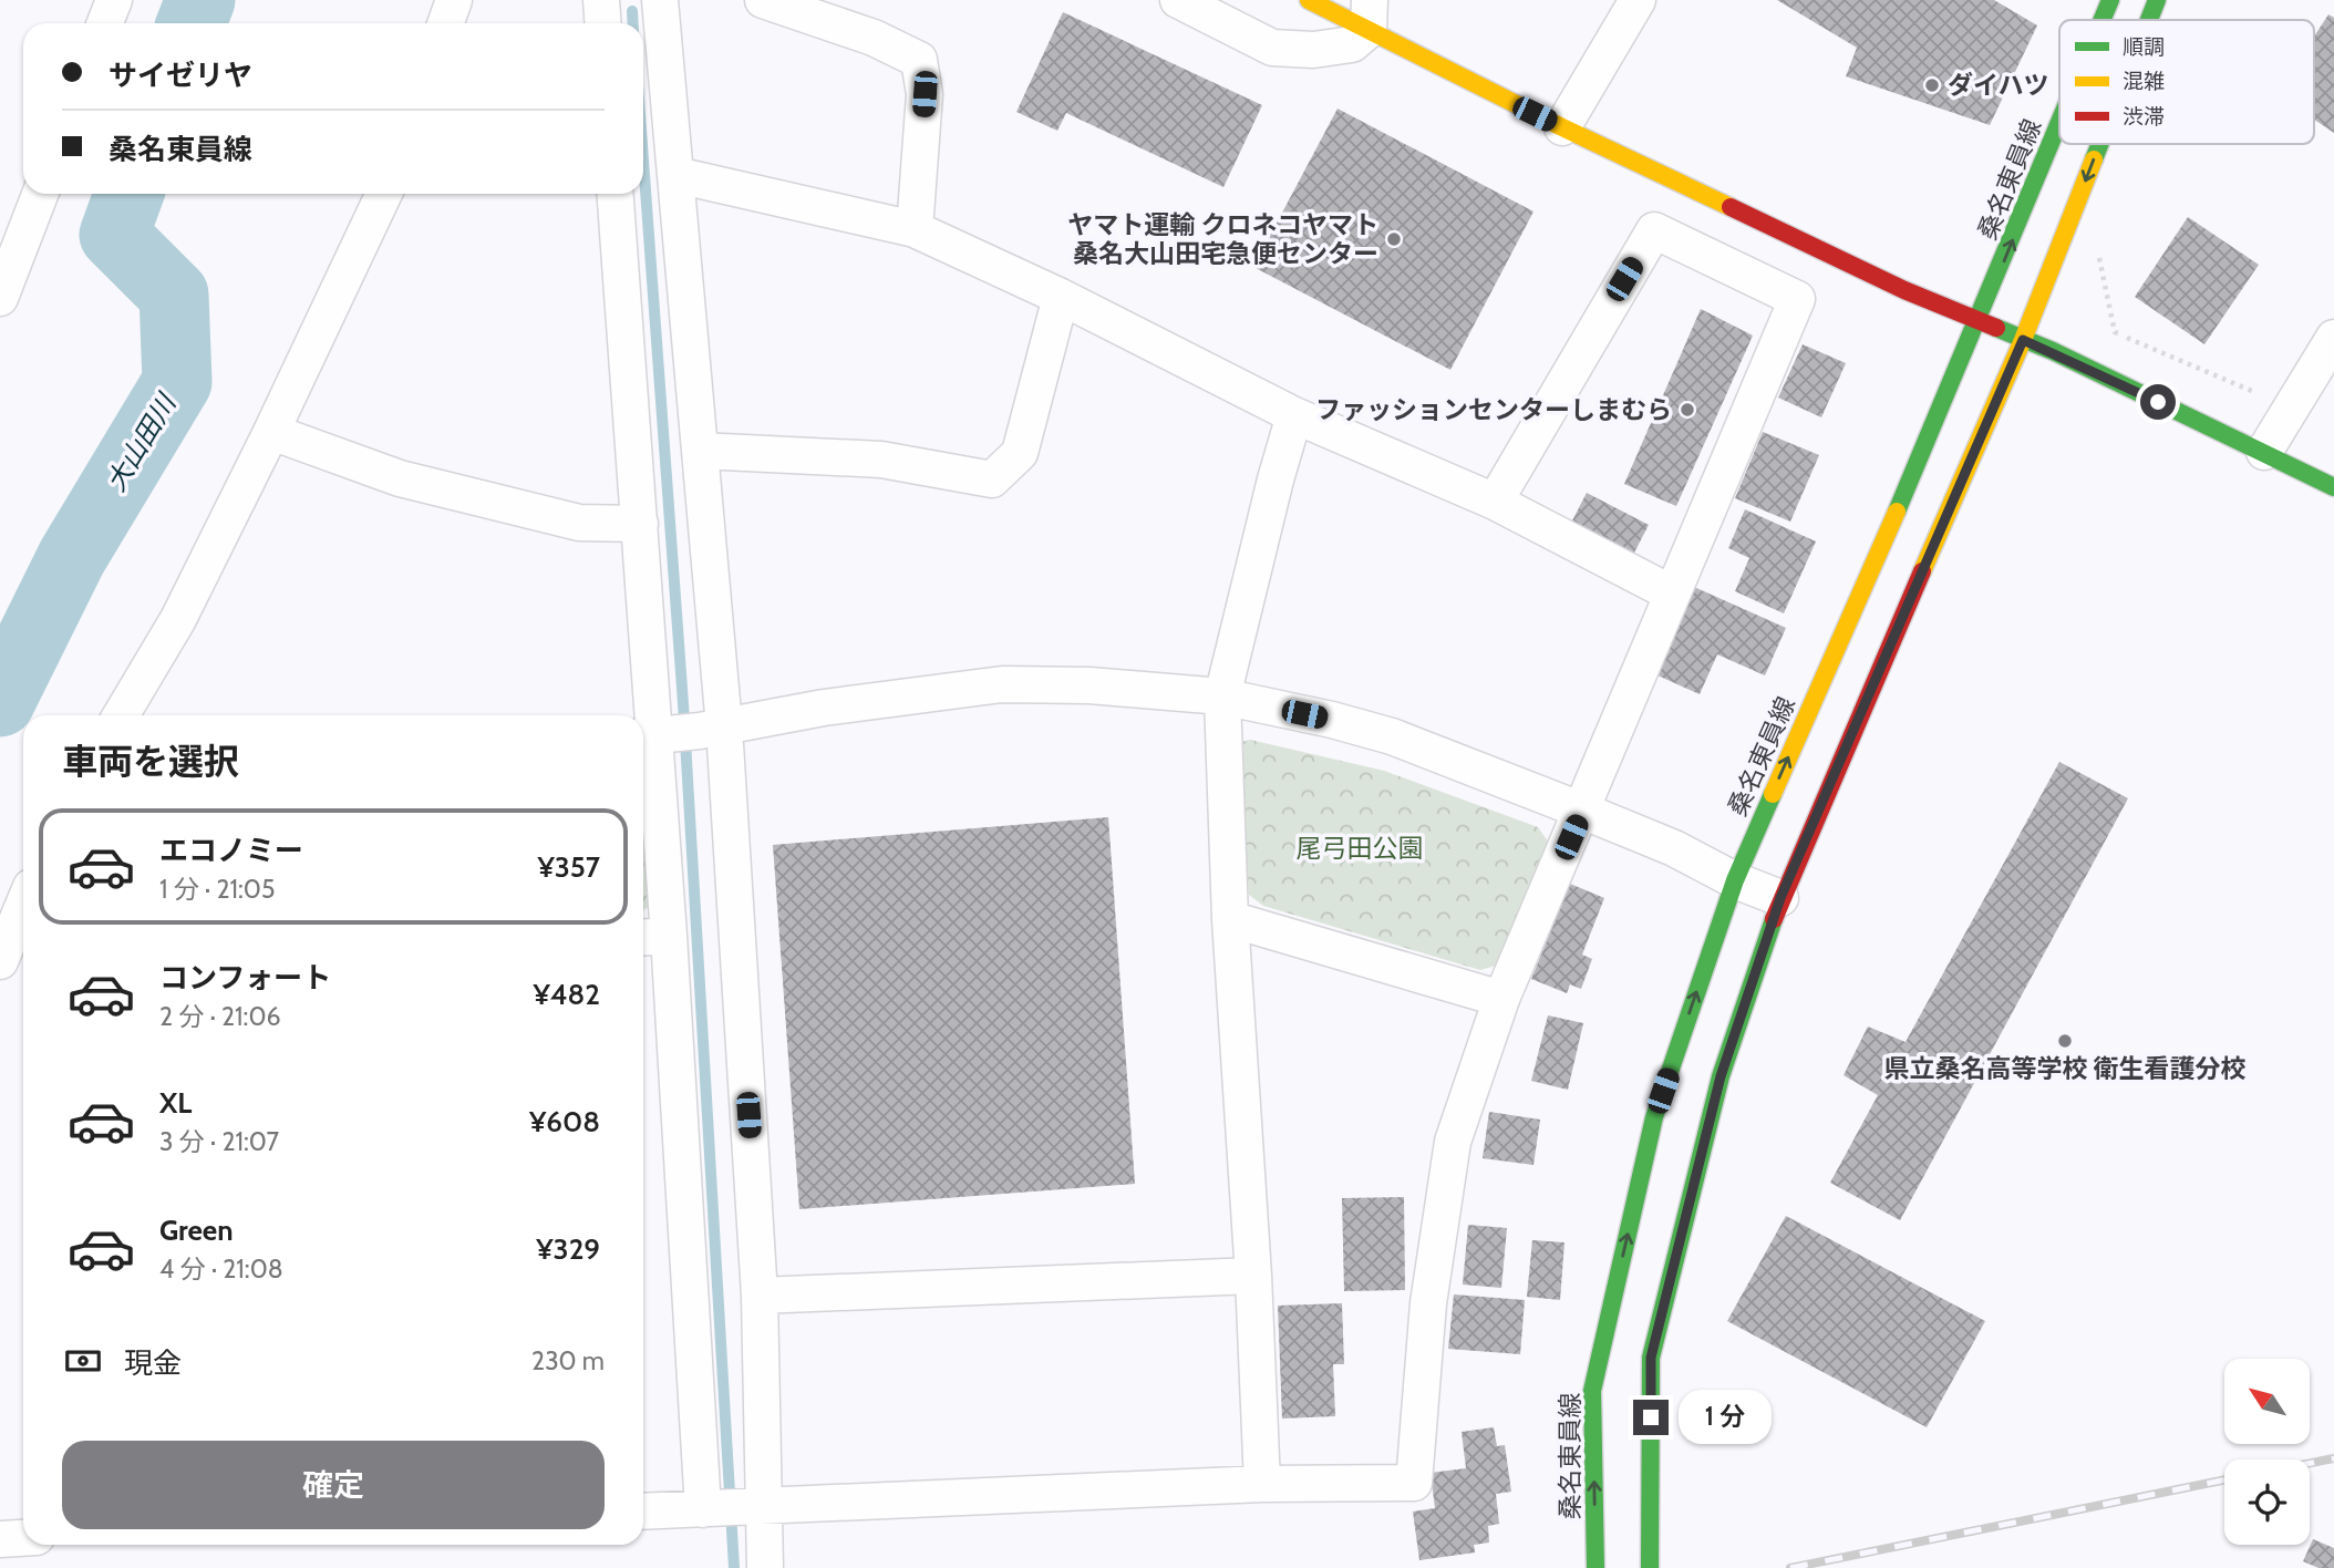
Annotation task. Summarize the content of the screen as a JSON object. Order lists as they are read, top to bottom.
{
  "streets": {
    "main road": ["桑名東員線"]
  },
  "water": ["大山田川"],
  "parks": ["尾弓田公園"],
  "places": [
    "ダイハツ",
    "ヤマト運輸 クロネコヤマト 桑名大山田宅急便センター",
    "ファッションセンターしまむら",
    "県立桑名高等学校 衛生看護分校"
  ],
  "legend": ["順調", "混雑", "渋滞"],
  "north": "top left",
  "page": {
    "banner": ["サイゼリヤ", "桑名東員線"],
    "heading": "車両を選択",
    "list": [
      {
        "name": "エコノミー",
        "note": "1 分 · 21:05",
        "value": "¥357"
      },
      {
        "name": "コンフォート",
        "note": "2 分 · 21:06",
        "value": "¥482"
      },
      {
        "name": "XL",
        "note": "3 分 · 21:07",
        "value": "¥608"
      },
      {
        "name": "Green",
        "note": "4 分 · 21:08",
        "value": "¥329"
      }
    ],
    "pay": ["現金", "230 m"],
    "bubble": "1 分",
    "buttons": "確定"
  }
}
